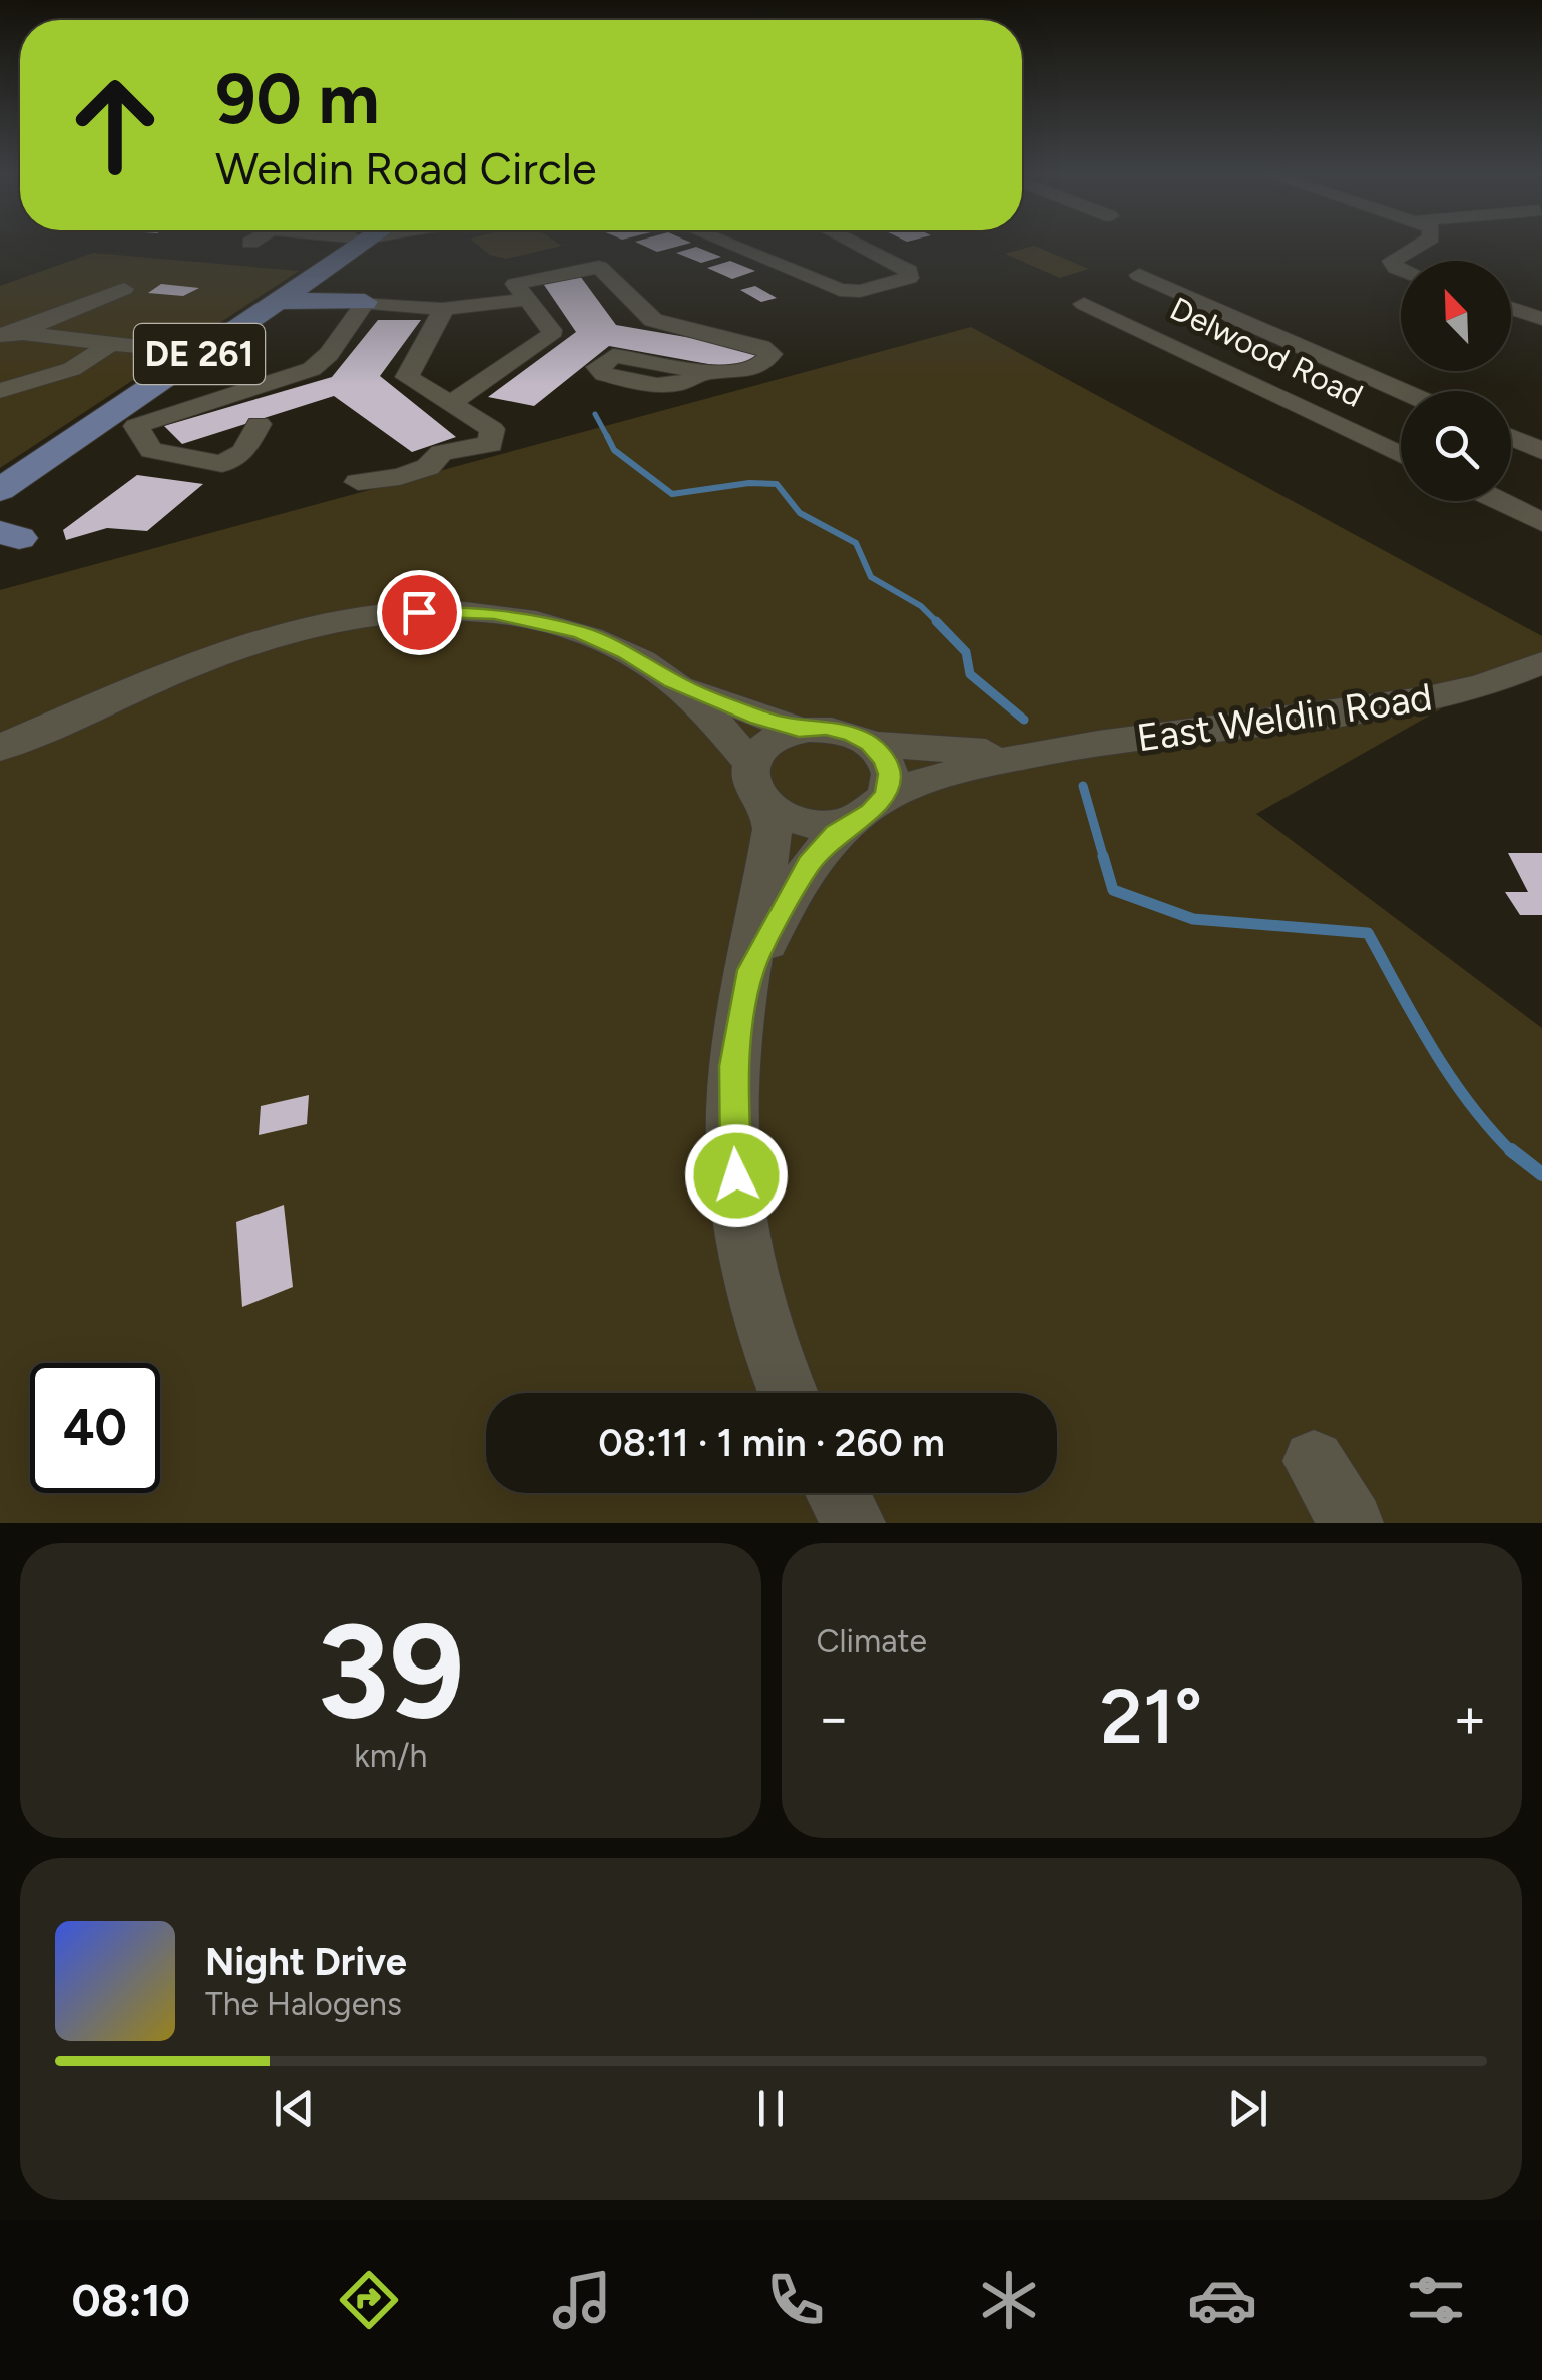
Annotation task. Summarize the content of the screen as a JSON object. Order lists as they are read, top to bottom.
{
  "streets": {
    "main road": ["DE 261"],
    "street": ["Delwood Road", "East Weldin Road"]
  },
  "north": "top left",
  "page": {
    "turn": ["90 m", "Weldin Road Circle"],
    "limit": "40",
    "trip": "08:11 · 1 min · 260 m",
    "tile": [
      ["39", "km/h"],
      "Climate"
    ],
    "heat": ["−", "21°", "+"],
    "song": ["Night Drive", "The Halogens"],
    "tabs": "08:10"
  }
}
